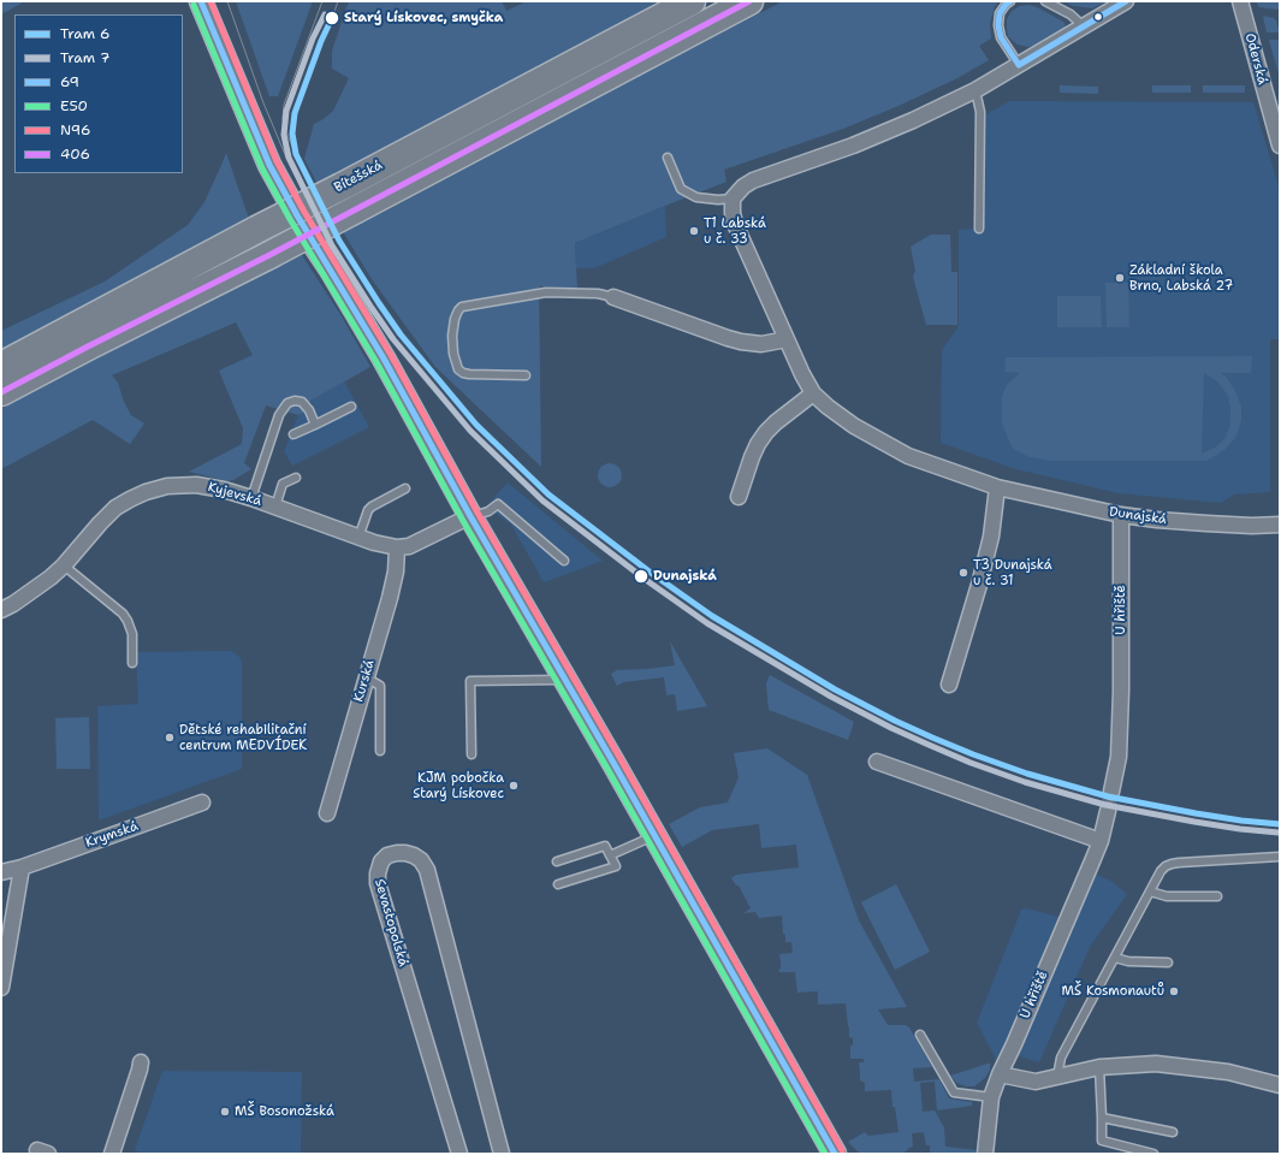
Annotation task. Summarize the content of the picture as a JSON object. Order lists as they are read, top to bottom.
{
  "streets": {
    "highway": ["Bítešská"],
    "street": [
      "Oderská",
      "Kyjevská",
      "Dunajská",
      "U hřiště",
      "Kurská",
      "Krymská",
      "Sevastopolská"
    ]
  },
  "crossings": [
    ["Kyjevská", "Kurská"],
    ["Dunajská", "U hřiště"]
  ],
  "places": [
    "Starý Lískovec, smyčka",
    "T1 Labská u č. 33",
    "Základní škola Brno, Labská 27",
    "T3 Dunajská u č. 31",
    "Dunajská",
    "Dětské rehabilitační centrum MEDVÍDEK",
    "KJM pobočka Starý Lískovec",
    "MŠ Kosmonautů",
    "MŠ Bosonožská"
  ],
  "lines": [
    "transit line 69",
    "transit line N96",
    "transit line 406",
    "transit line E50",
    "tram line 7",
    "tram line 6"
  ],
  "legend": [
    "Tram 6",
    "Tram 7",
    "69",
    "E50",
    "N96",
    "406"
  ]
}
